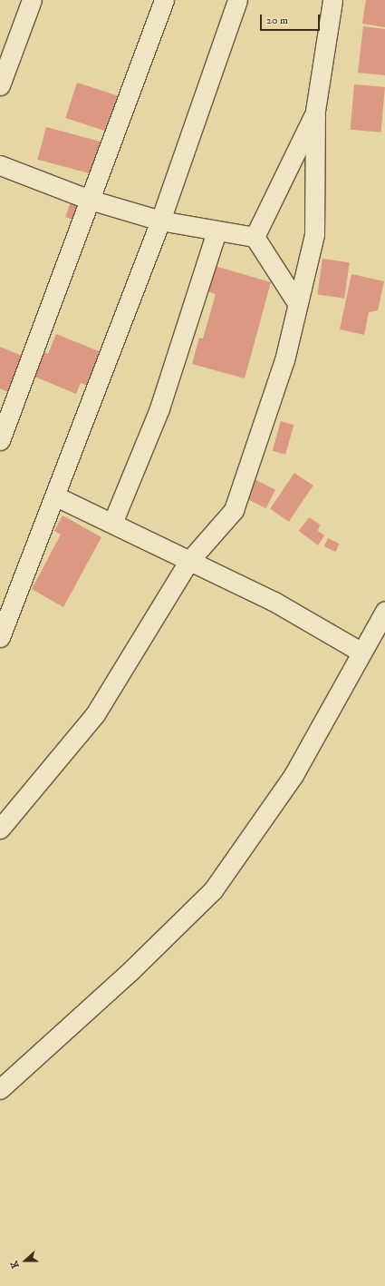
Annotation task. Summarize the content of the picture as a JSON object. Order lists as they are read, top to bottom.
{
  "scale_bar": "20 m",
  "north": "left"
}
